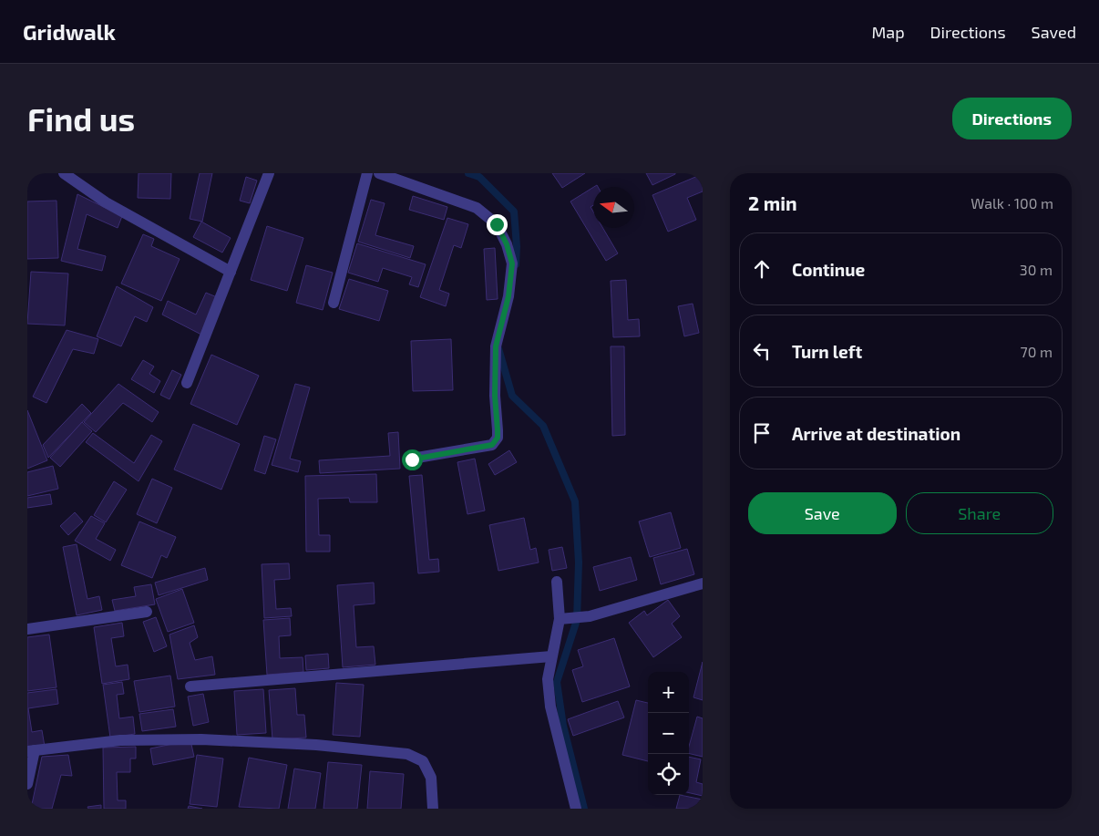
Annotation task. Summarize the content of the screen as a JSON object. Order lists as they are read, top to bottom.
{
  "north": "left",
  "page": {
    "header": "Gridwalk",
    "nav": ["Map", "Directions", "Saved"],
    "buttons": [
      "Directions",
      ["Save", "Share"]
    ],
    "title": "Find us",
    "heading": ["2 min", "Walk · 100 m"],
    "list": [
      ["Continue", "30 m"],
      ["Turn left", "70 m"],
      "Arrive at destination"
    ],
    "map_buttons": ["+", "−"]
  }
}
